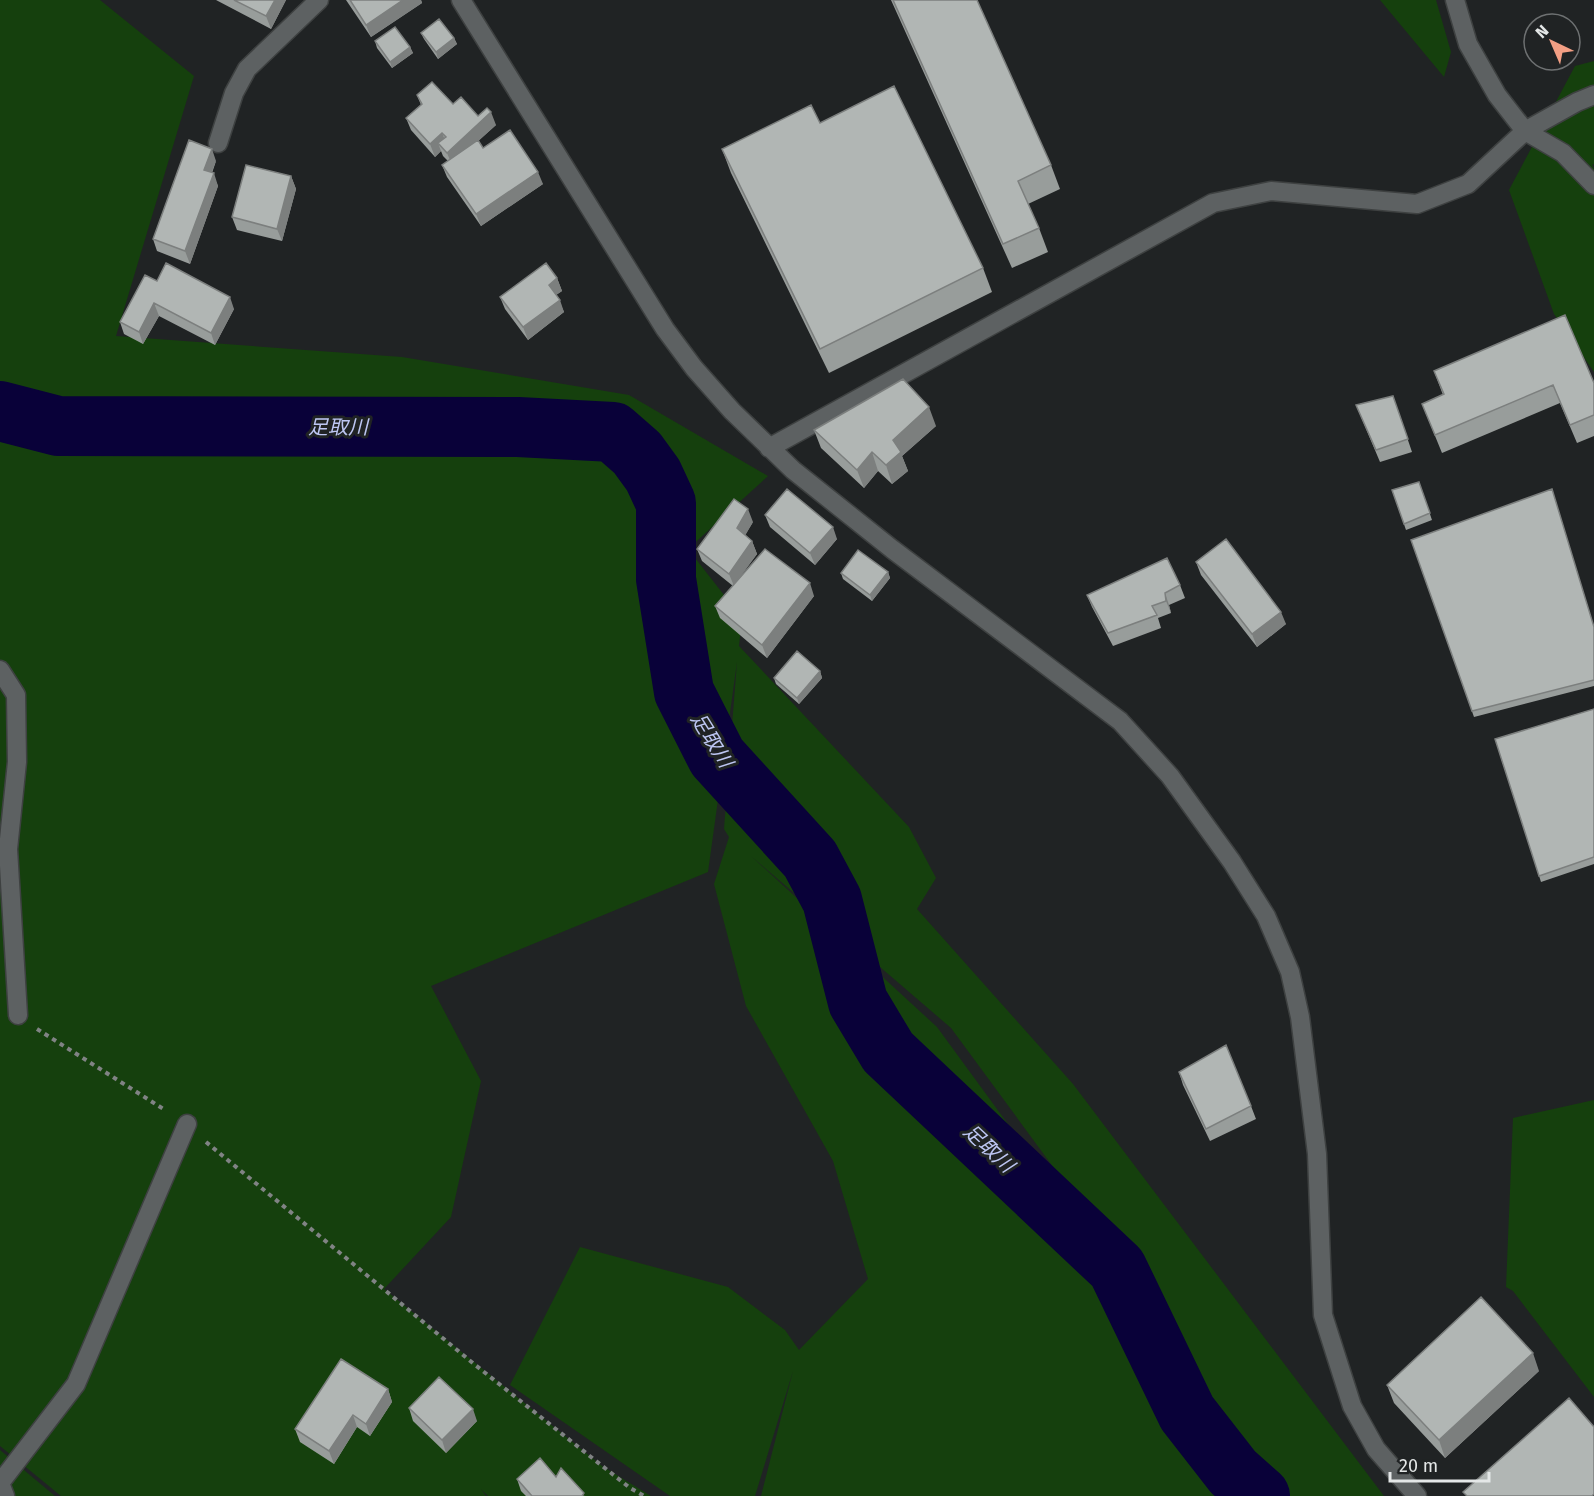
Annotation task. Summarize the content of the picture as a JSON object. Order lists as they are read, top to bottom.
{
  "water": ["足取川"],
  "scale_bar": "20 m",
  "north": "top left"
}
